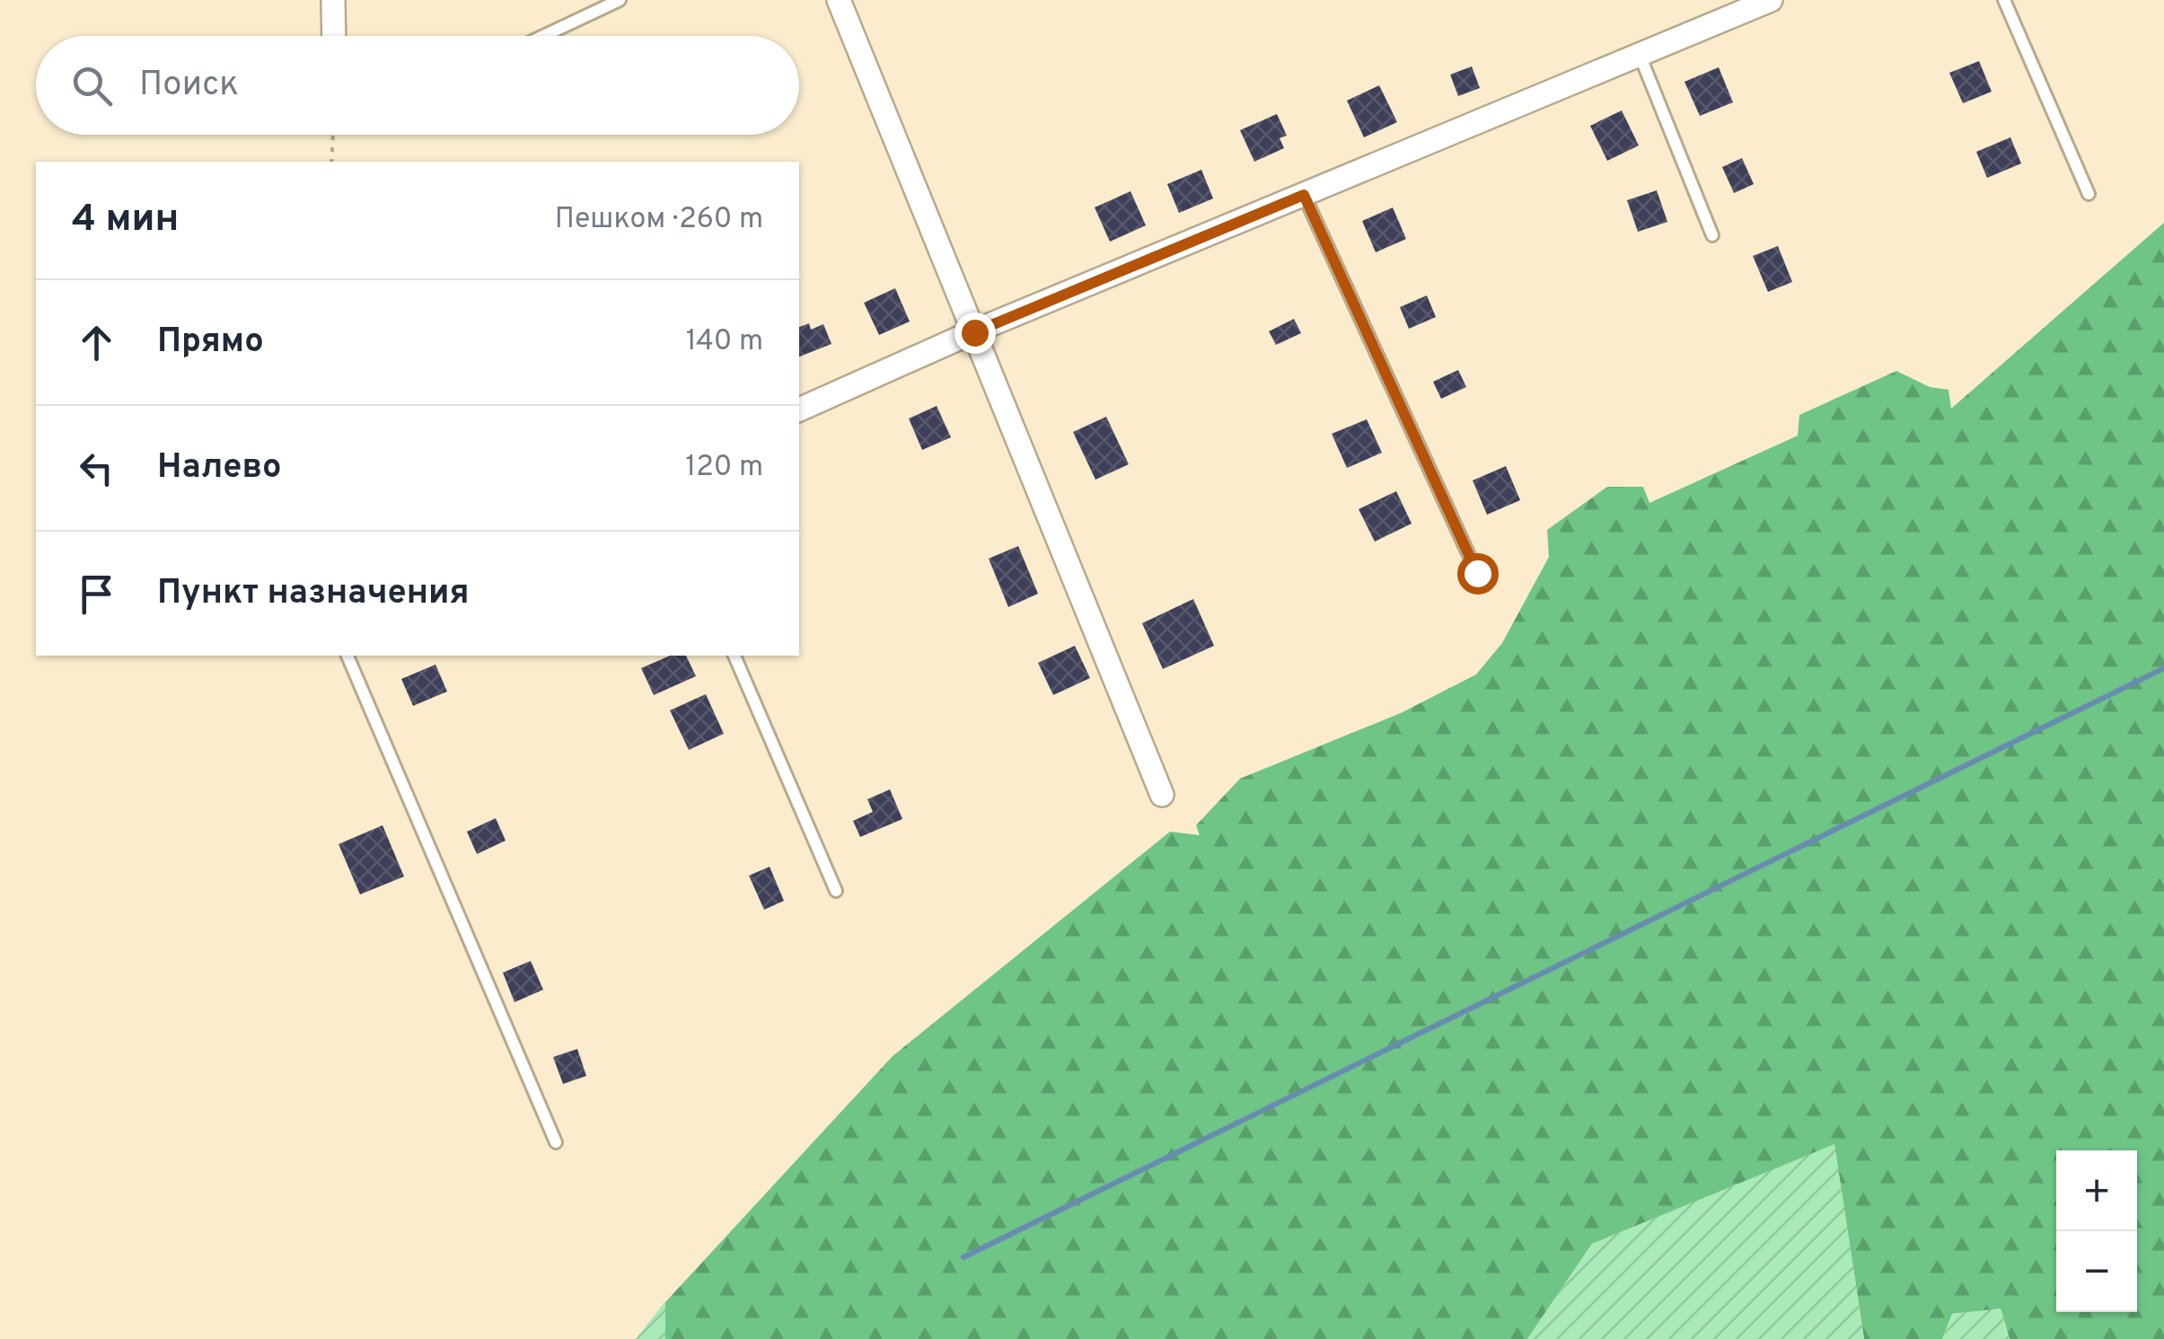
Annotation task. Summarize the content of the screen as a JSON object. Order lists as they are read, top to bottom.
{
  "page": {
    "search": "Поиск",
    "heading": ["4 мин", "Пешком · 260 m"],
    "list": [
      ["Прямо", "140 m"],
      ["Налево", "120 m"],
      "Пункт назначения"
    ],
    "map_buttons": ["+", "−"]
  }
}
